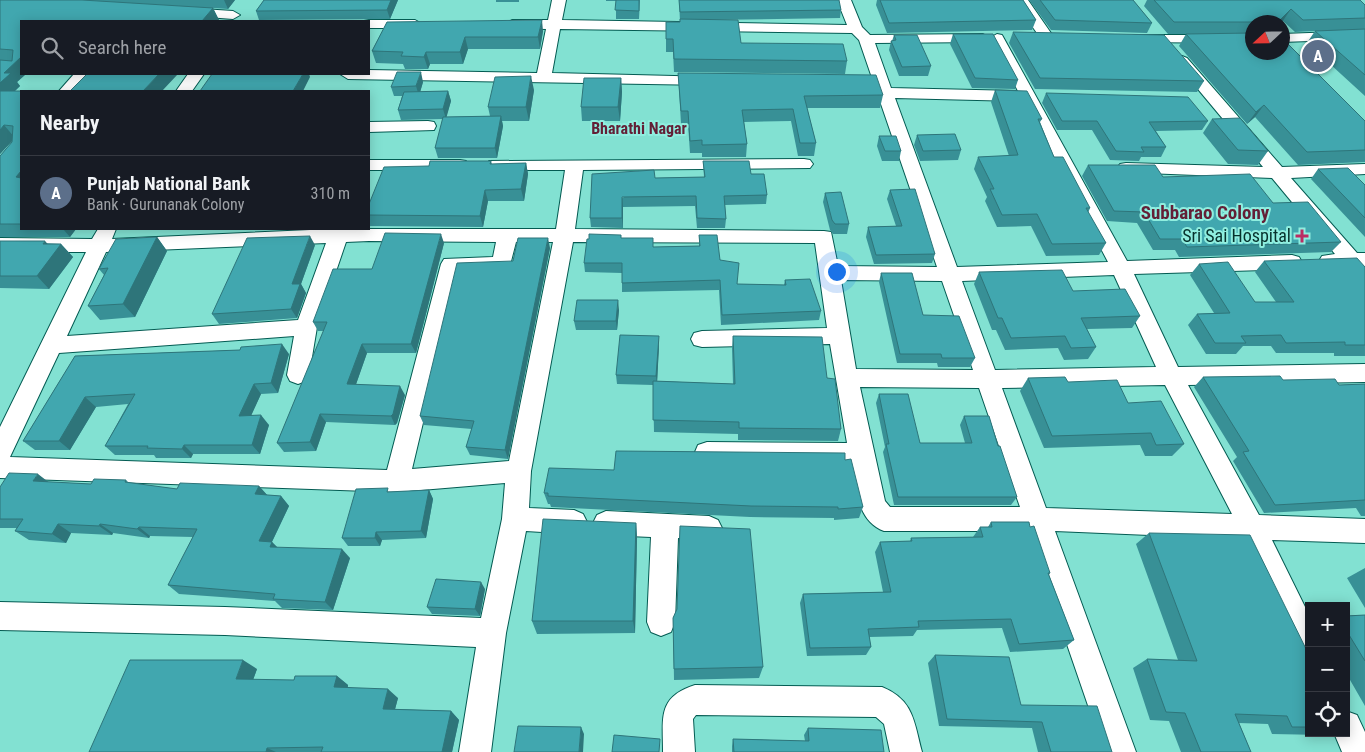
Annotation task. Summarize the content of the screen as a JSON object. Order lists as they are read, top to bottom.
{
  "districts": ["Bharathi Nagar", "Subbarao Colony"],
  "places": {
    "health": ["Sri Sai Hospital"]
  },
  "north": "left",
  "page": {
    "search": "Search here",
    "pins": "A",
    "heading": "Nearby",
    "list": [
      {
        "mark": "A",
        "name": "Punjab National Bank",
        "note": "Bank · Gurunanak Colony",
        "value": "310 m"
      }
    ],
    "map_buttons": ["+", "−"]
  }
}
